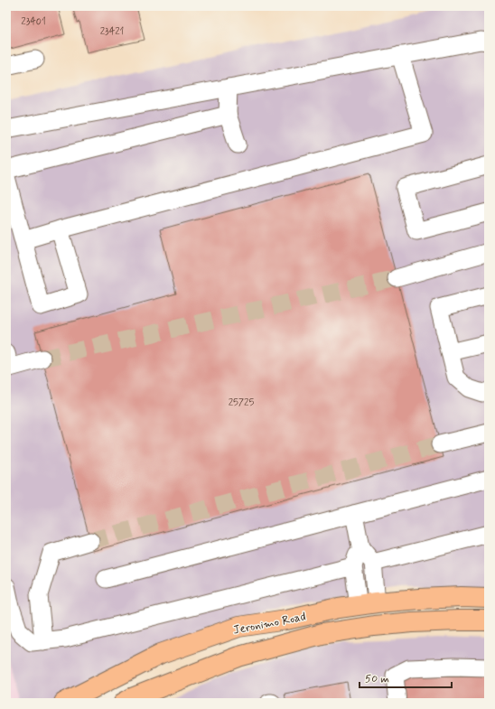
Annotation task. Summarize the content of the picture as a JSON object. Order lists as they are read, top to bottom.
{
  "streets": {
    "main road": ["Jeronimo Road"]
  },
  "house_numbers": ["23401", "23421", "25725"],
  "scale_bar": "50 m"
}
